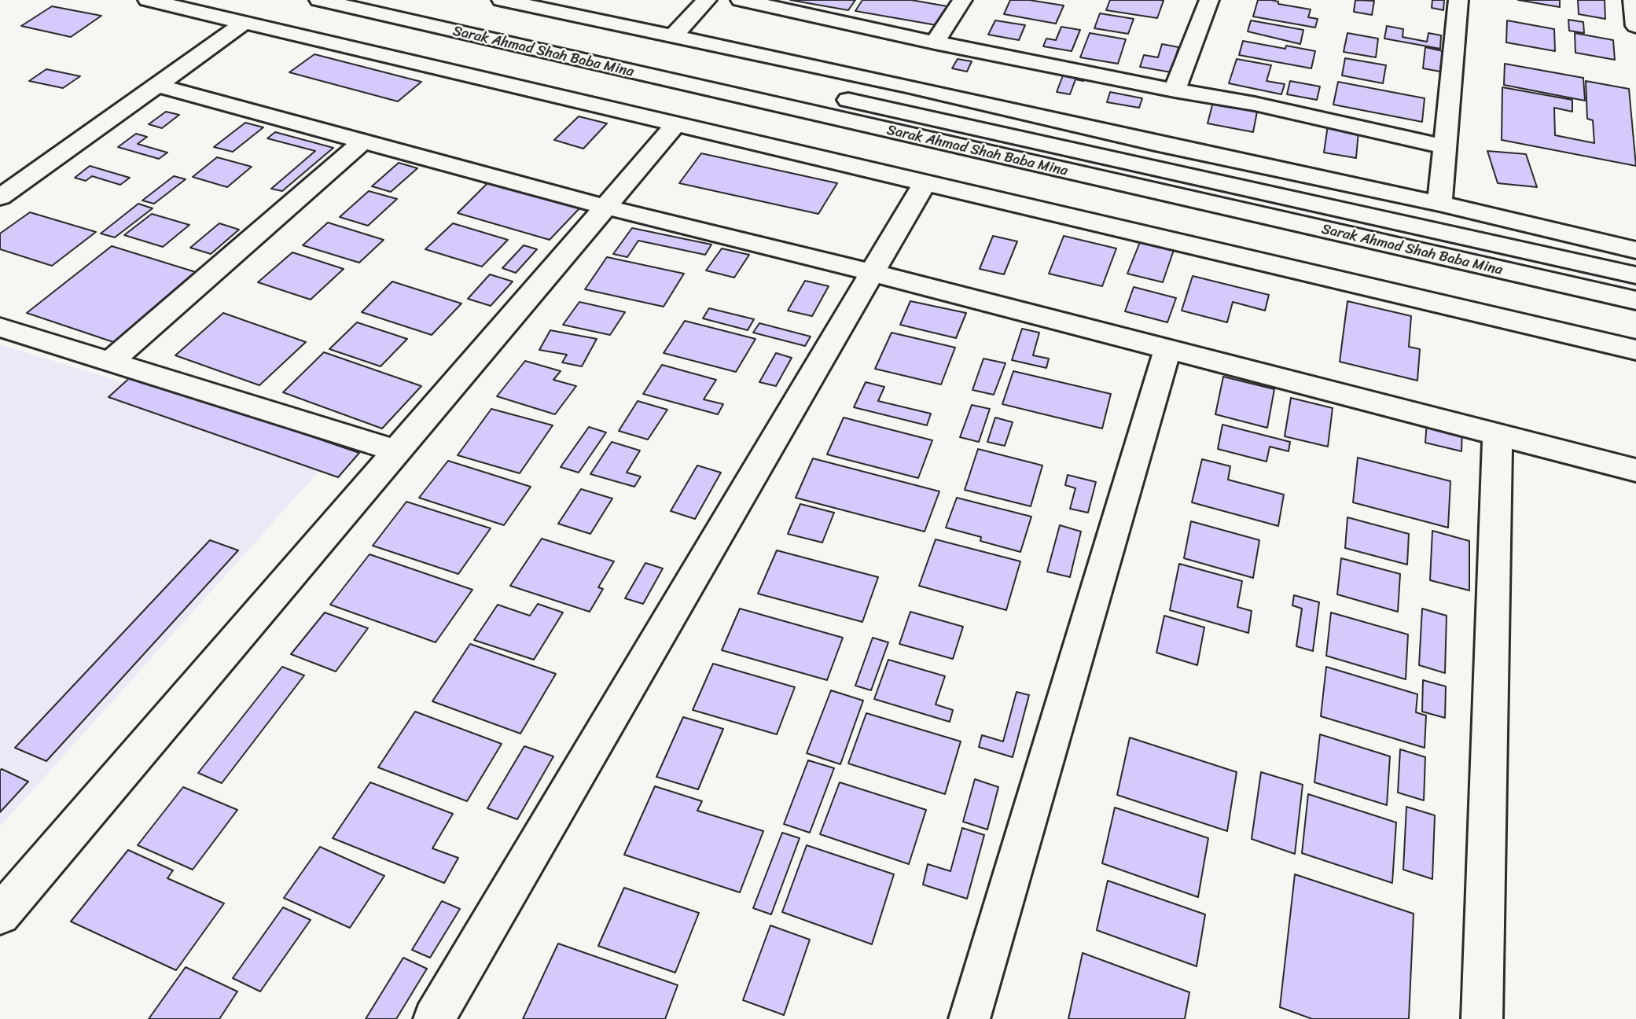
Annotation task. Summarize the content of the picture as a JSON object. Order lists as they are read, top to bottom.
{
  "streets": {
    "main road": ["Sarak Ahmad Shah Baba Mina"]
  }
}
